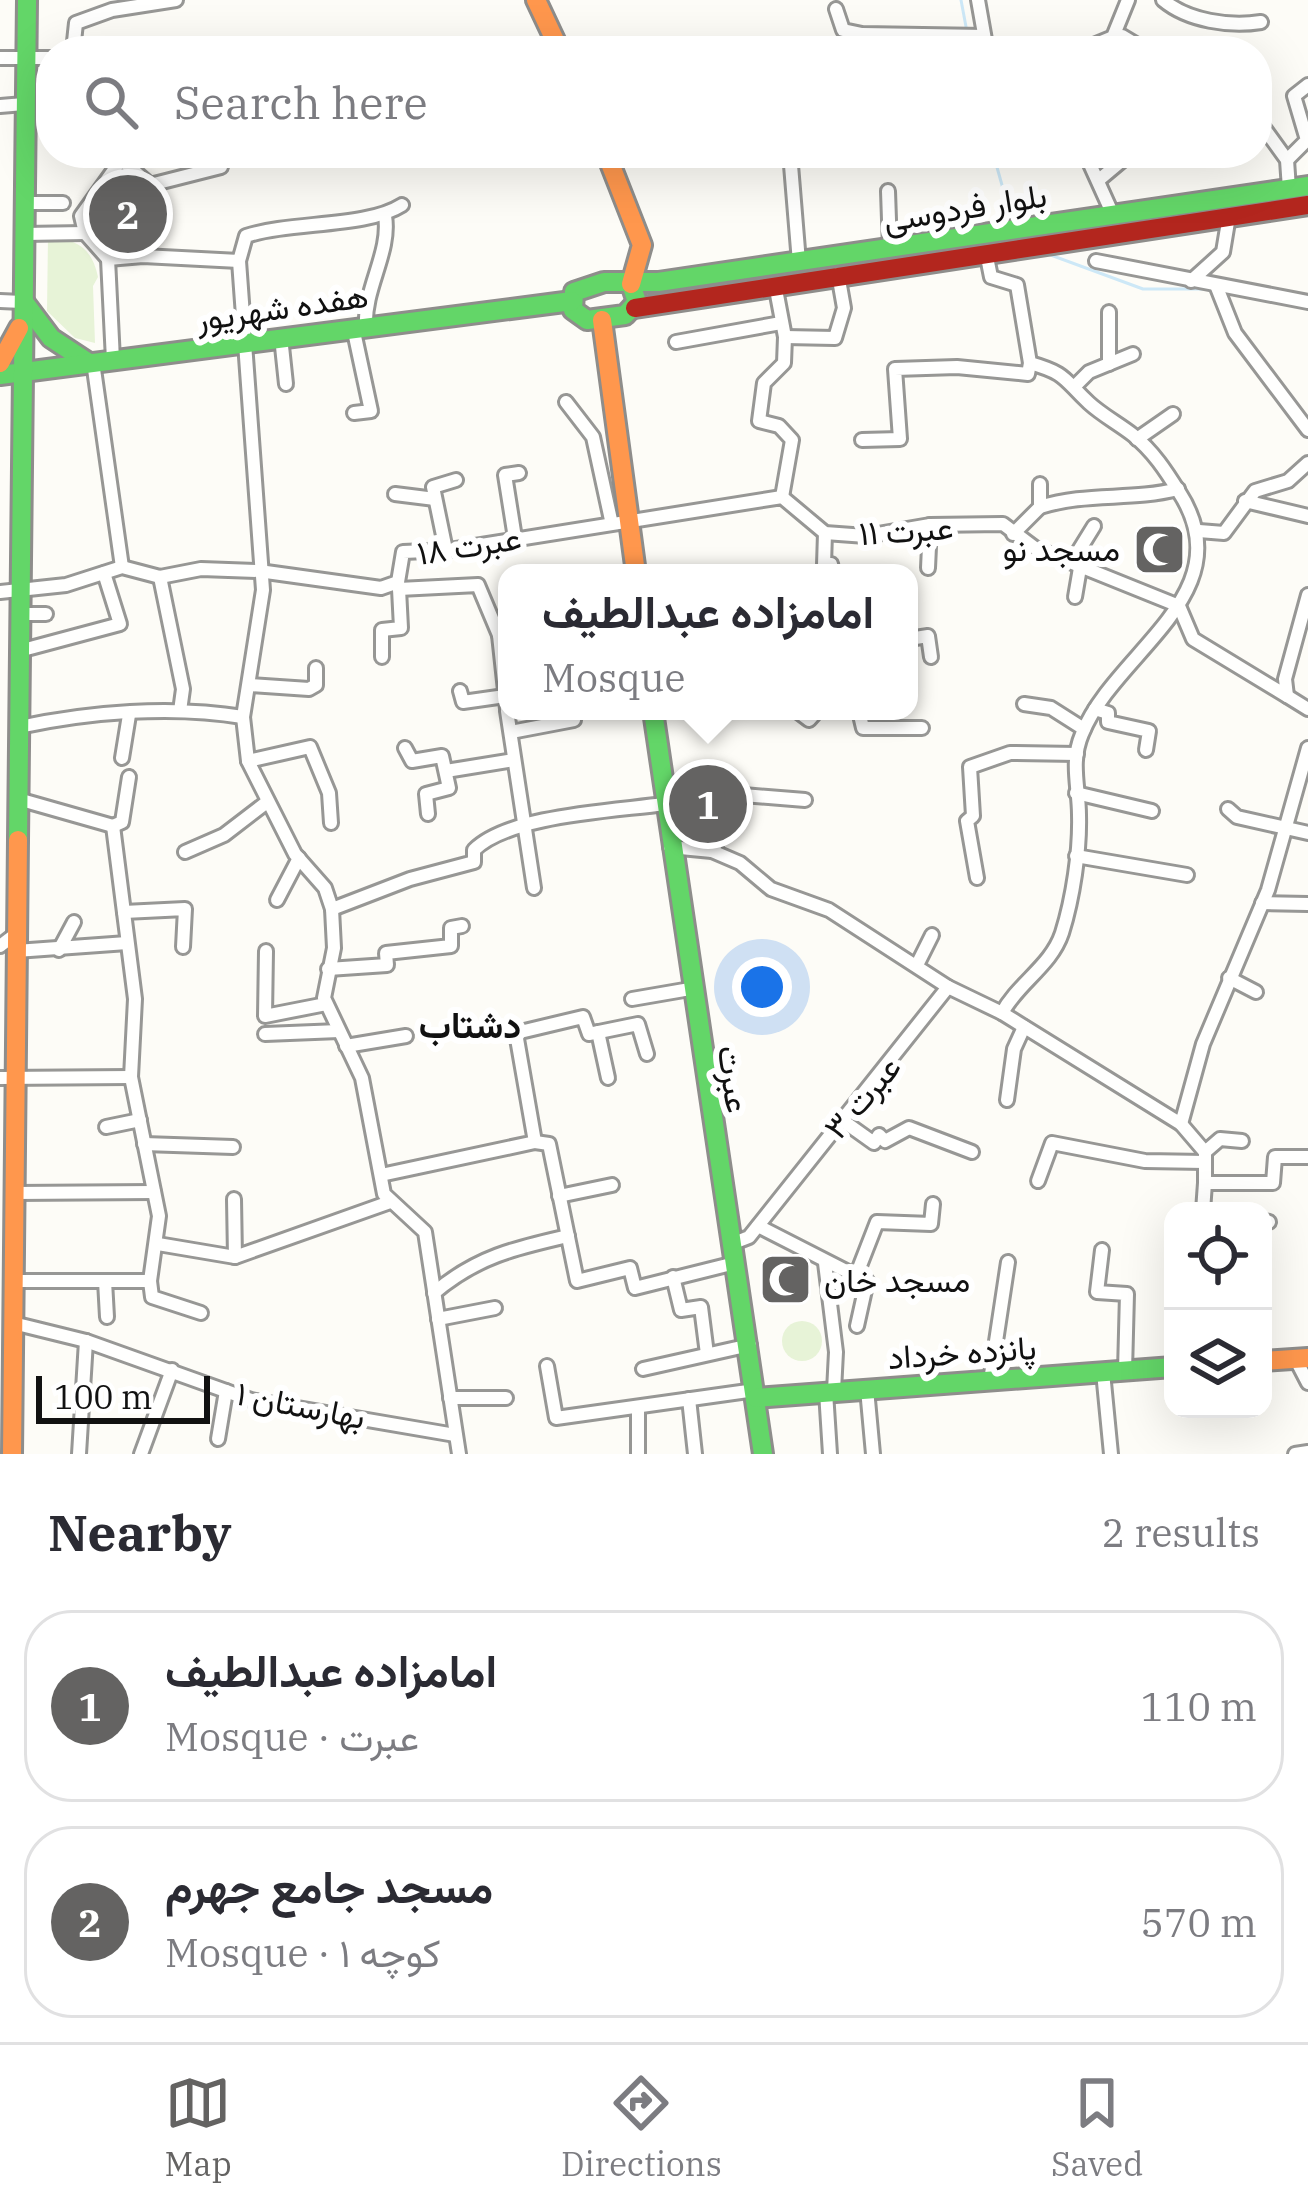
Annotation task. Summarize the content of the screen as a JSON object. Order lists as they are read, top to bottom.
{
  "streets": {
    "main road": [
      "بلوار فردوسی",
      "هفده شهریور",
      "عبرت",
      "پانزده خرداد"
    ],
    "street": [
      "عبرت ۱۱",
      "عبرت ۱۸",
      "عبرت ۳",
      "بهارستان ۱"
    ]
  },
  "crossings": [
    ["بلوار فردوسی", "هفده شهریور"],
    ["عبرت", "عبرت ۳"],
    ["عبرت", "پانزده خرداد"]
  ],
  "districts": ["دشتاب"],
  "places": {
    "mosque": ["مسجد نو", "مسجد خان"]
  },
  "scale_bar": "100 m",
  "page": {
    "search": "Search here",
    "pins": ["2", "1"],
    "popup": ["امامزاده عبدالطیف", "Mosque"],
    "scale": "100 m",
    "heading": ["Nearby", "2 results"],
    "list": [
      {
        "mark": "1",
        "name": "امامزاده عبدالطیف",
        "note": "Mosque · عبرت",
        "value": "110 m"
      },
      {
        "mark": "2",
        "name": "مسجد جامع جهرم",
        "note": "Mosque · کوچه ۱",
        "value": "570 m"
      }
    ],
    "nav": ["Map", "Directions", "Saved"]
  }
}
